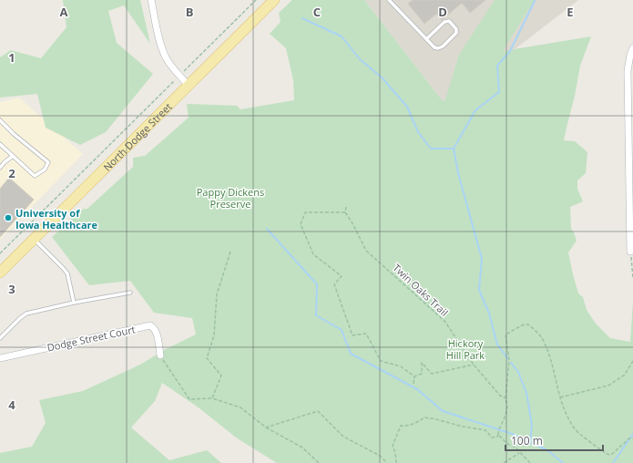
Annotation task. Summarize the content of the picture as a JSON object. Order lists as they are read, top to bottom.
{
  "streets": {
    "main road": ["North Dodge Street"],
    "street": ["Dodge Street Court"],
    "path": ["Twin Oaks Trail"]
  },
  "parks": ["Pappy Dickens Preserve", "Hickory Hill Park"],
  "places": ["University of Iowa Healthcare"],
  "scale_bar": "100 m",
  "grid": {
    "columns": [
      "A",
      "B",
      "C",
      "D",
      "E"
    ],
    "rows": [
      "1",
      "2",
      "3",
      "4"
    ]
  }
}
